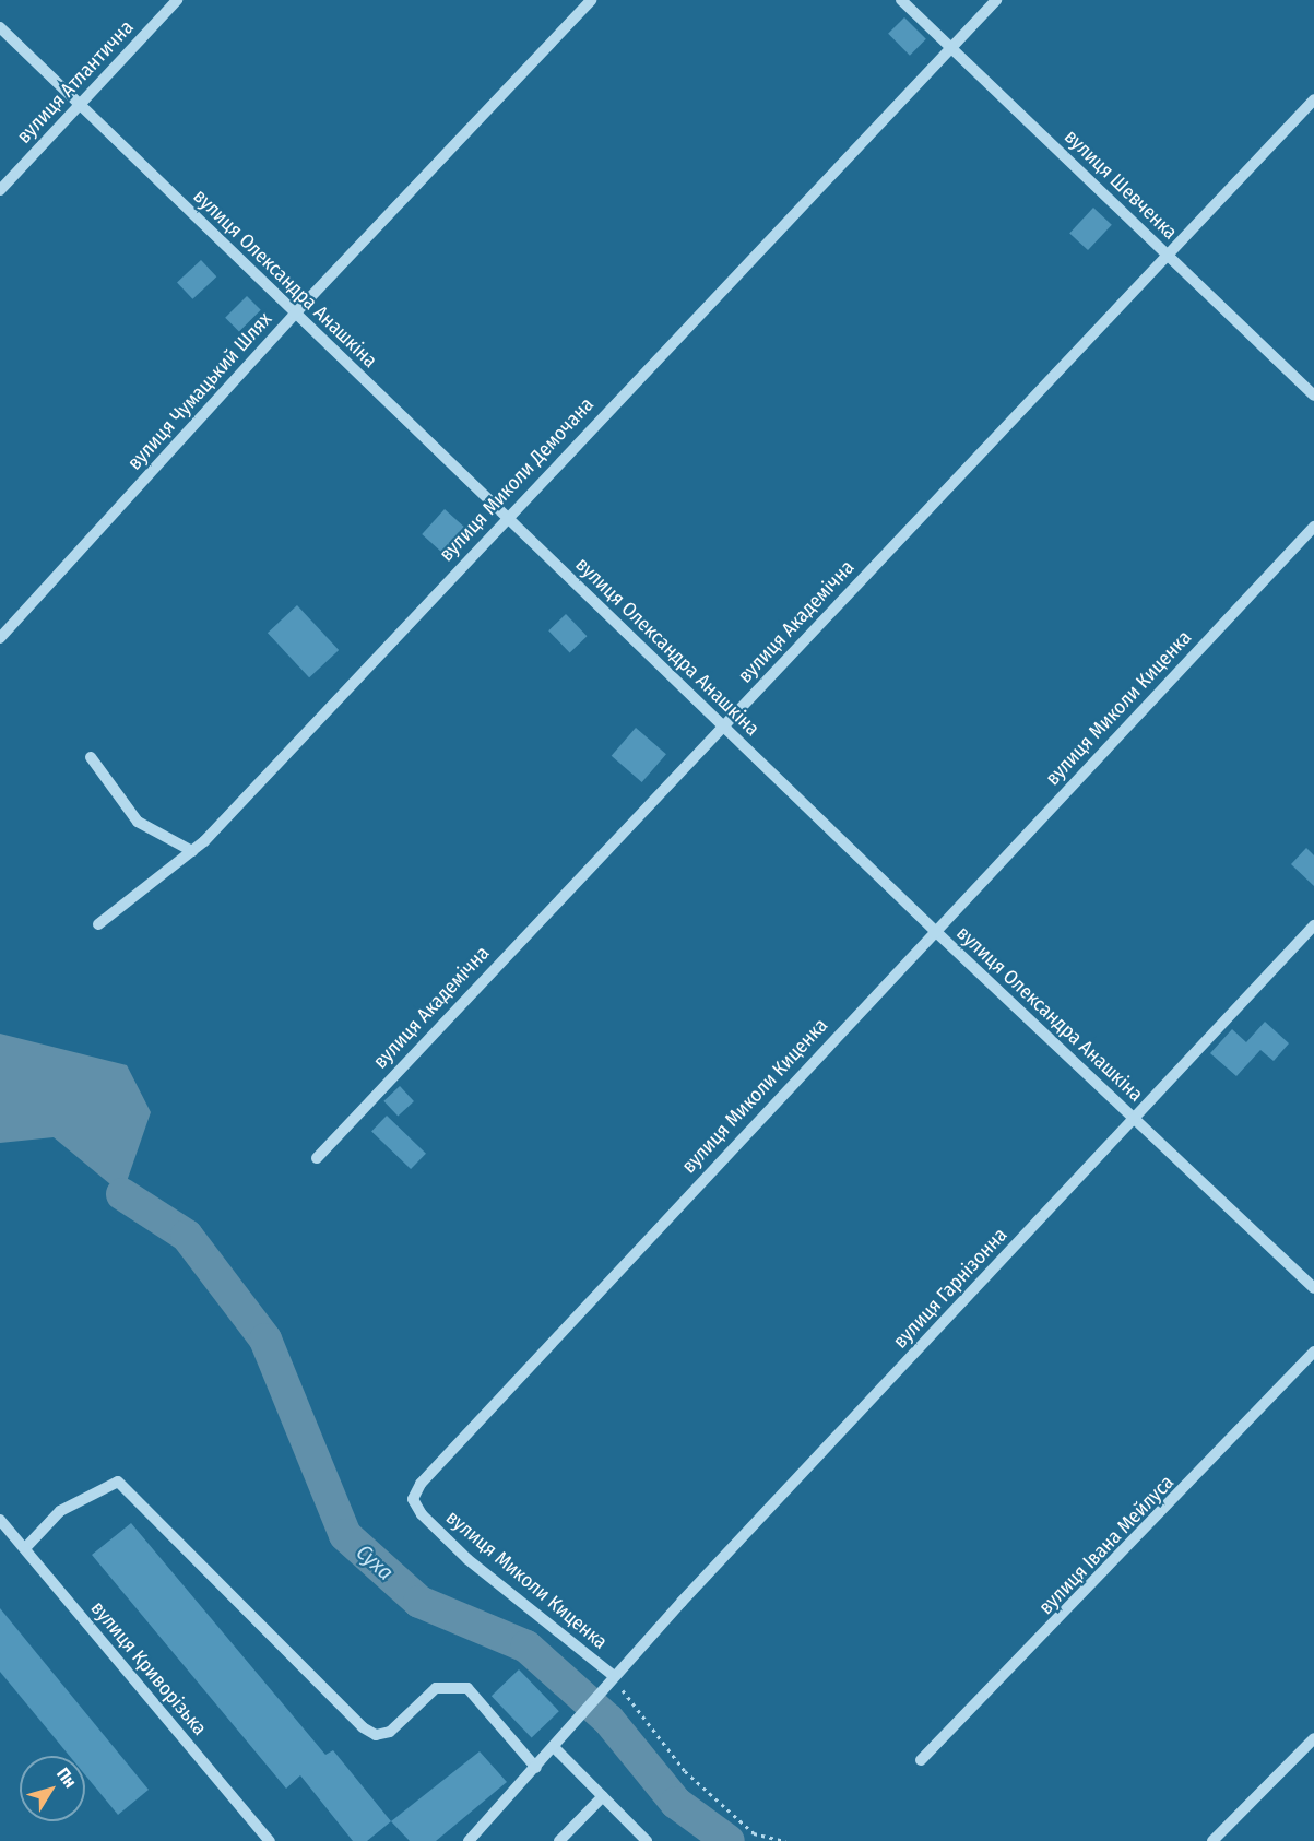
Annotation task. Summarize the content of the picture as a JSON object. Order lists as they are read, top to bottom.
{
  "streets": {
    "street": [
      "вулиця Атлантична",
      "вулиця Шевченка",
      "вулиця Олександра Анашкіна",
      "вулиця Чумацький Шлях",
      "вулиця Миколи Демочана",
      "вулиця Академічна",
      "вулиця Миколи Киценка",
      "вулиця Гарнізонна",
      "вулиця Івана Мейлуса",
      "вулиця Криворізька"
    ]
  },
  "crossings": [
    ["вулиця Атлантична", "вулиця Олександра Анашкіна"],
    ["вулиця Шевченка", "вулиця Миколи Демочана"],
    ["вулиця Шевченка", "вулиця Академічна"],
    ["вулиця Олександра Анашкіна", "вулиця Чумацький Шлях"],
    ["вулиця Олександра Анашкіна", "вулиця Миколи Демочана"],
    ["вулиця Олександра Анашкіна", "вулиця Академічна"],
    ["вулиця Олександра Анашкіна", "вулиця Миколи Киценка"],
    ["вулиця Олександра Анашкіна", "вулиця Гарнізонна"],
    ["вулиця Миколи Киценка", "вулиця Гарнізонна"]
  ],
  "water": ["Суха"],
  "north": "top right"
}
